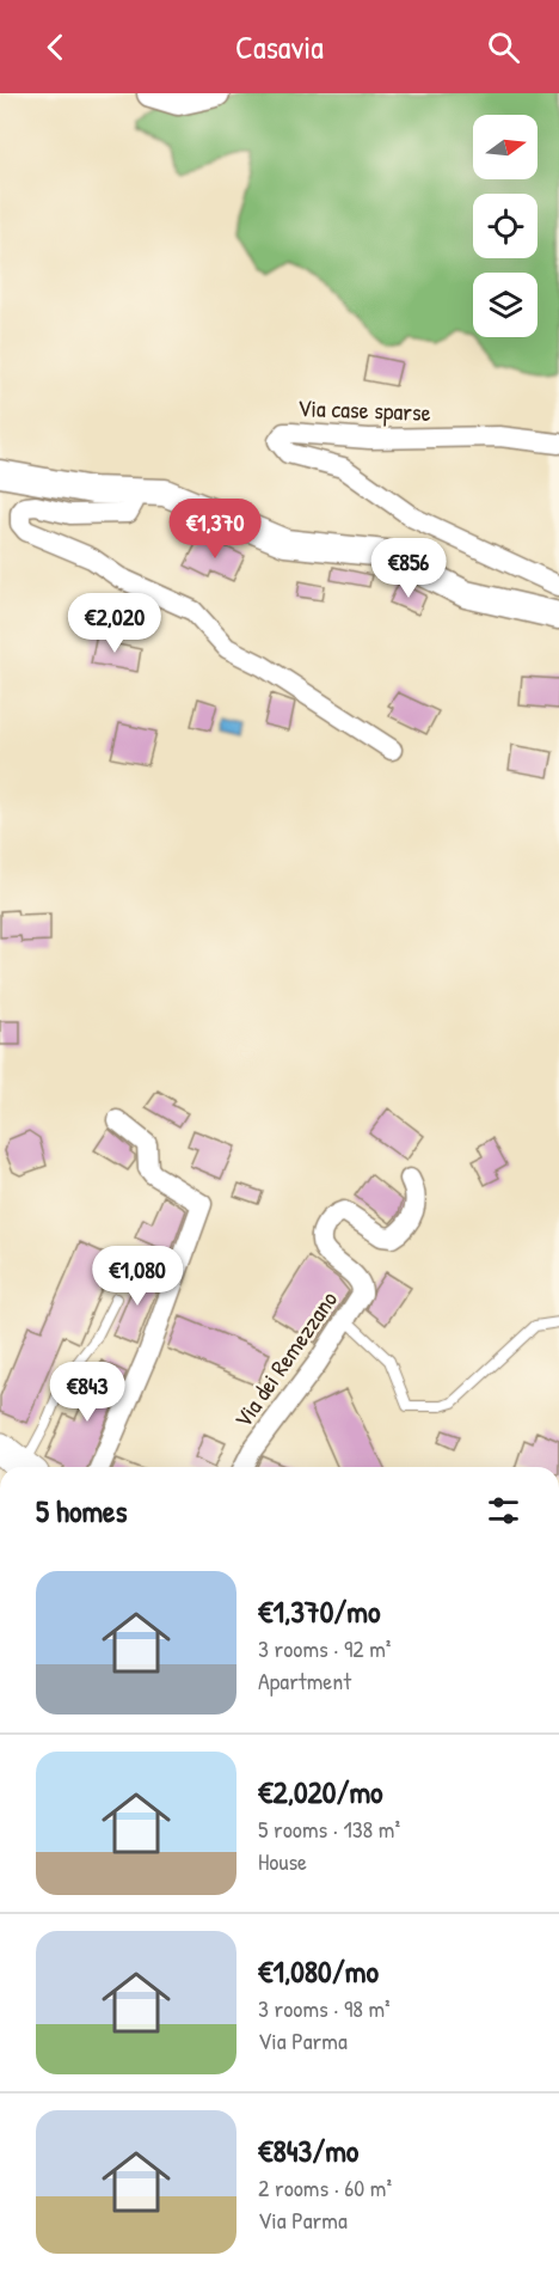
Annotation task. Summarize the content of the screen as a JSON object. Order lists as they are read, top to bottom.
{
  "streets": {
    "street": ["Via case sparse", "Via dei Remezzano"]
  },
  "north": "right",
  "page": {
    "header": "Casavia",
    "price": [
      "€1,370",
      "€856",
      "€2,020",
      "€1,080",
      "€843"
    ],
    "heading": "5 homes",
    "list": [
      {
        "name": "€1,370/mo",
        "note": "3 rooms · 92 m² · Apartment"
      },
      {
        "name": "€2,020/mo",
        "note": "5 rooms · 138 m² · House"
      },
      {
        "name": "€1,080/mo",
        "note": "3 rooms · 98 m² · Via Parma"
      },
      {
        "name": "€843/mo",
        "note": "2 rooms · 60 m² · Via Parma"
      }
    ]
  }
}
